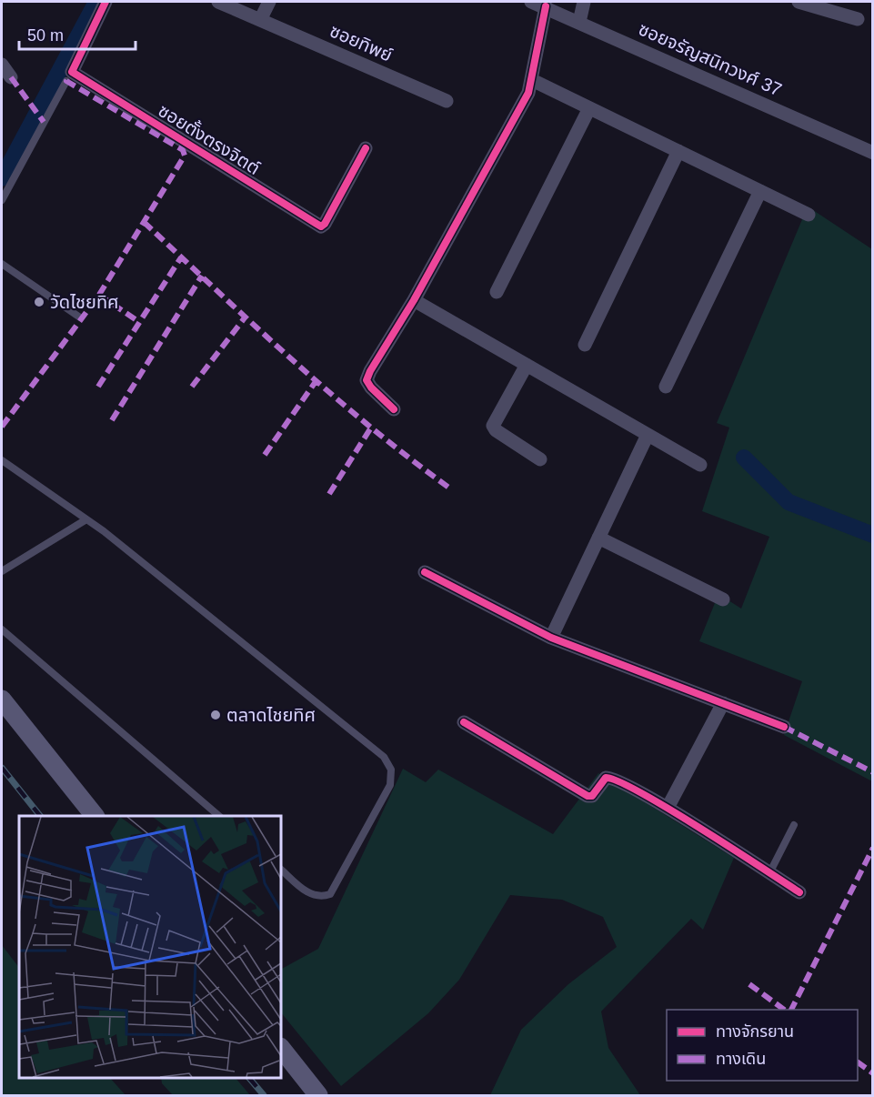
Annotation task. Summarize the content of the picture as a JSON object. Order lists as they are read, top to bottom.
{
  "streets": {
    "street": ["ซอยทิพย์", "ซอยจรัญสนิทวงศ์ 37", "ซอยตั้งตรงจิตต์"]
  },
  "places": ["วัดไชยทิศ", "ตลาดไชยทิศ"],
  "legend": ["ทางจักรยาน", "ทางเดิน"],
  "scale_bar": "50 m"
}
